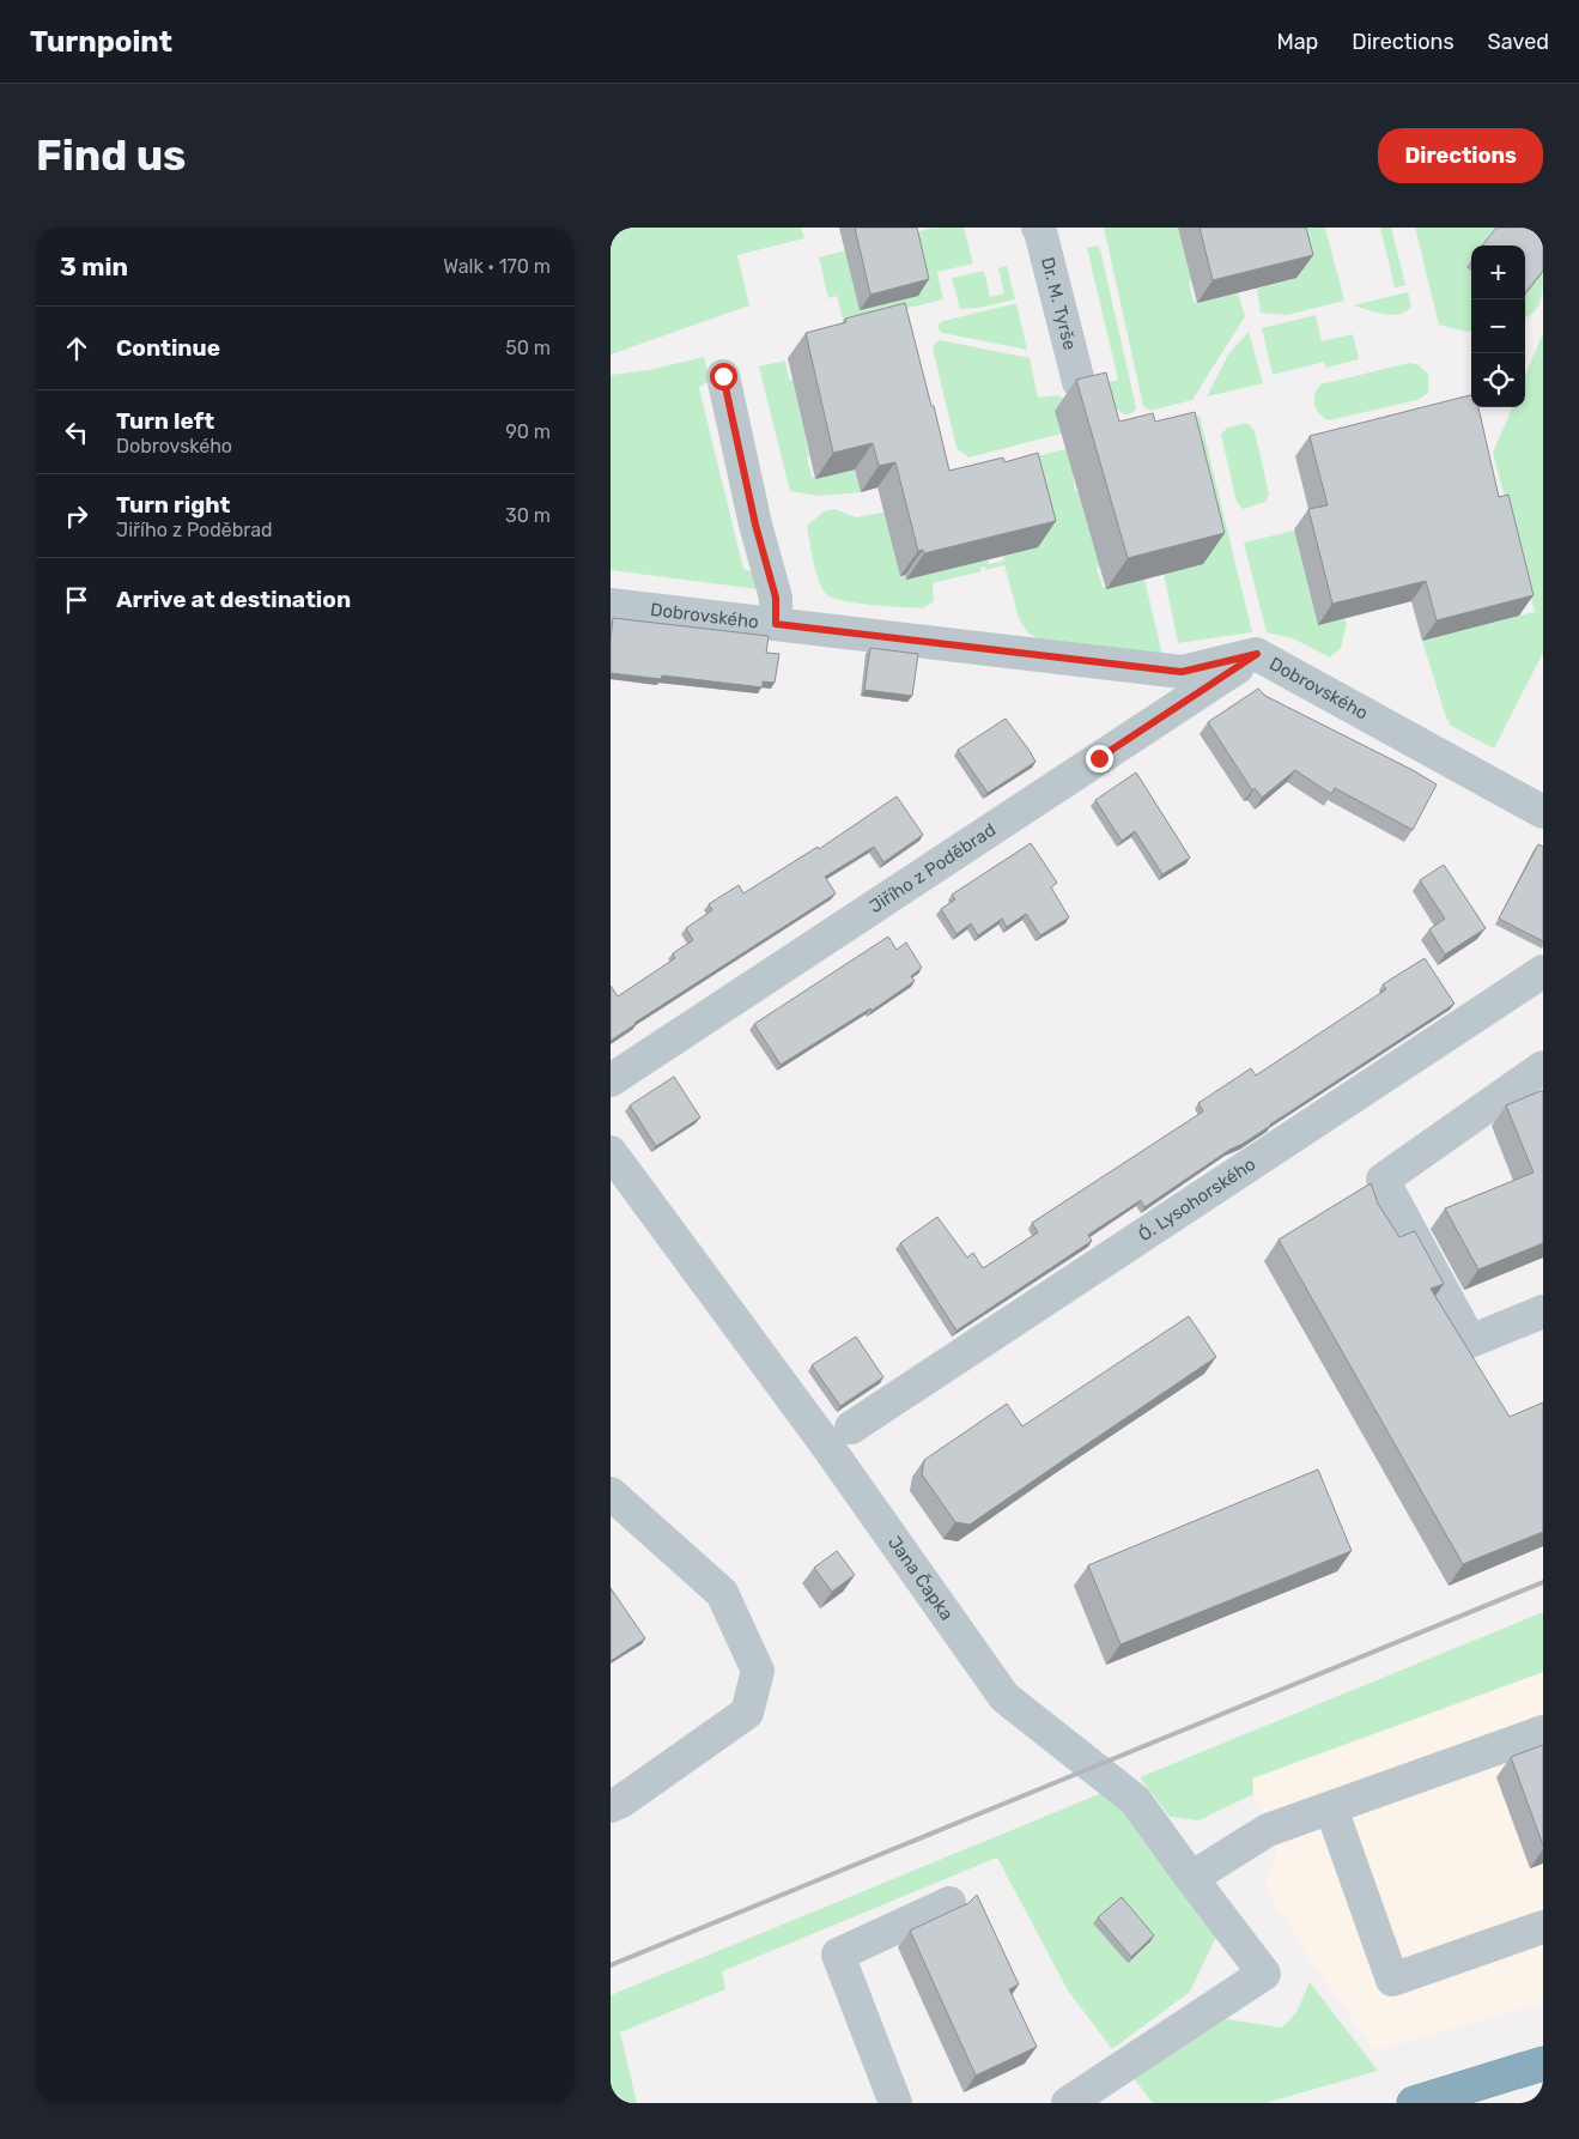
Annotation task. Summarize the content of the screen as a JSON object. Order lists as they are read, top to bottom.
{
  "streets": {
    "street": [
      "Dr. M. Tyrše",
      "Dobrovského",
      "Jiřího z Poděbrad",
      "Ó. Lysohorského",
      "Jana Čapka"
    ]
  },
  "crossings": [
    ["Dobrovského", "Jiřího z Poděbrad"]
  ],
  "page": {
    "header": "Turnpoint",
    "nav": ["Map", "Directions", "Saved"],
    "buttons": "Directions",
    "title": "Find us",
    "heading": ["3 min", "Walk · 170 m"],
    "map_buttons": ["+", "−"],
    "list": [
      ["Continue", "50 m"],
      ["Turn left", "Dobrovského", "90 m"],
      ["Turn right", "Jiřího z Poděbrad", "30 m"],
      "Arrive at destination"
    ]
  }
}
